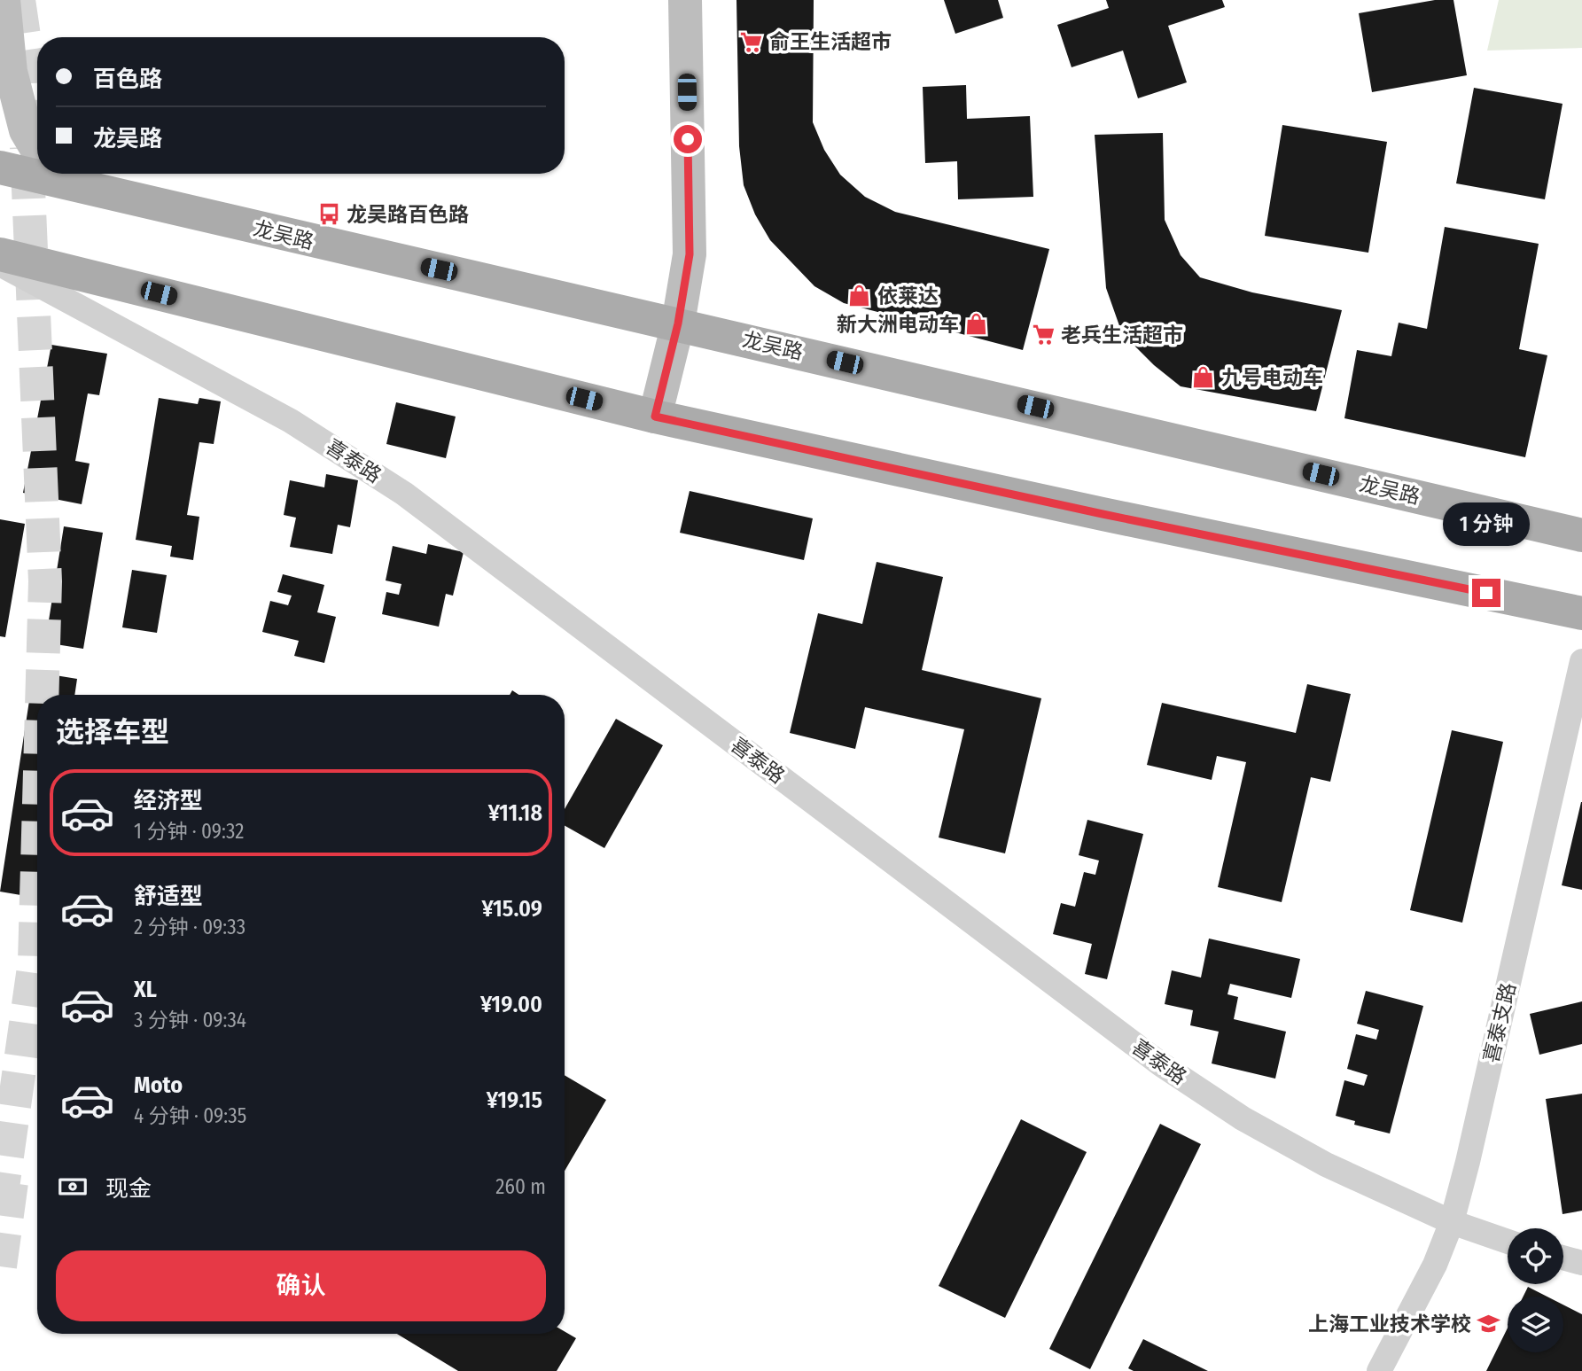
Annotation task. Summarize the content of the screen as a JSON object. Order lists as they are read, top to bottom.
{
  "streets": {
    "main road": ["龙吴路"],
    "street": ["喜泰路", "喜泰支路"]
  },
  "crossings": [
    ["喜泰路", "喜泰支路"]
  ],
  "places": {
    "supermarket": ["俞王生活超市", "老兵生活超市"],
    "bus stop": ["龙吴路百色路"],
    "shop": ["依莱达", "新大洲电动车", "九号电动车"],
    "school or university": ["上海工业技术学校"]
  },
  "page": {
    "banner": ["百色路", "龙吴路"],
    "bubble": "1 分钟",
    "heading": "选择车型",
    "list": [
      {
        "name": "经济型",
        "note": "1 分钟 · 09:32",
        "value": "¥11.18"
      },
      {
        "name": "舒适型",
        "note": "2 分钟 · 09:33",
        "value": "¥15.09"
      },
      {
        "name": "XL",
        "note": "3 分钟 · 09:34",
        "value": "¥19.00"
      },
      {
        "name": "Moto",
        "note": "4 分钟 · 09:35",
        "value": "¥19.15"
      }
    ],
    "pay": ["现金", "260 m"],
    "buttons": "确认"
  }
}
